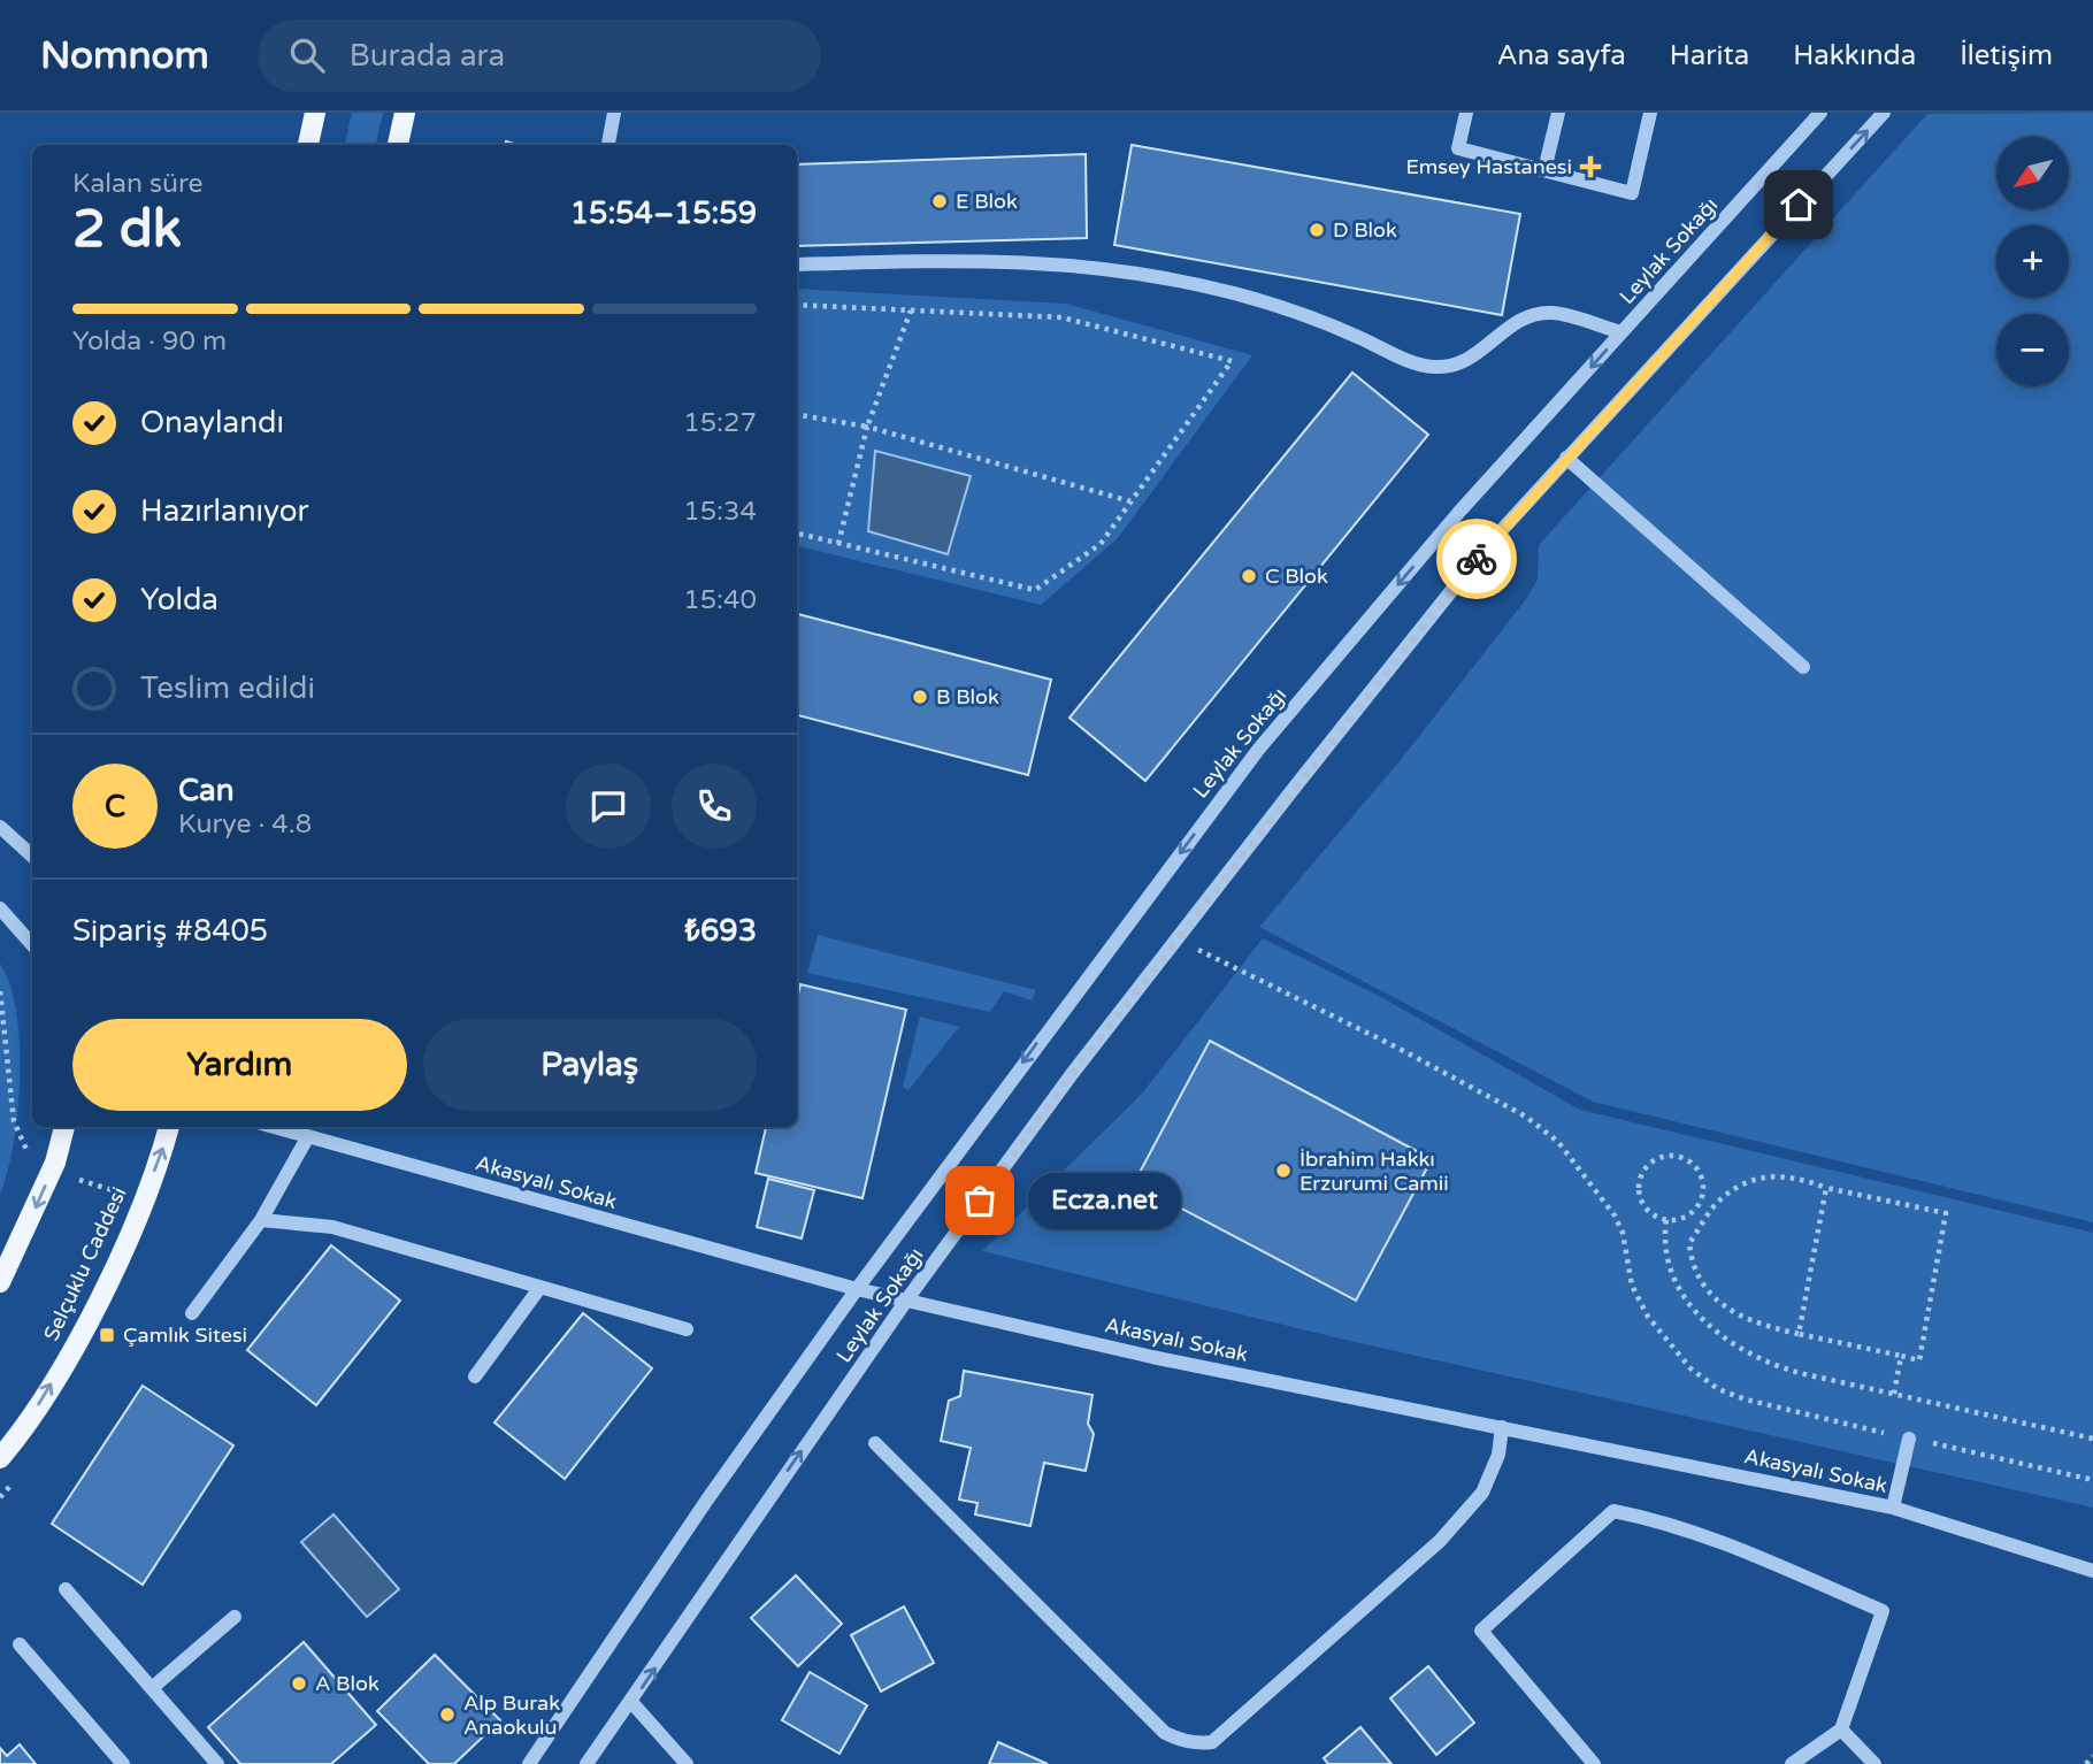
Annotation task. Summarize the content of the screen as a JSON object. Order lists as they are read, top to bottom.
{
  "streets": {
    "main road": ["Selçuklu Caddesi"],
    "street": ["Leylak Sokağı", "Akasyalı Sokak"]
  },
  "crossings": [
    ["Leylak Sokağı", "Akasyalı Sokak"]
  ],
  "places": {
    "health": ["Emsey Hastanesi"],
    "other": [
      "E Blok",
      "D Blok",
      "C Blok",
      "B Blok",
      "İbrahim Hakkı Erzurumi Camii",
      "Ecza.net",
      "A Blok",
      "Alp Burak Anaokulu"
    ],
    "transit": ["Çamlık Sitesi"]
  },
  "north": "bottom left",
  "page": {
    "header": "Nomnom",
    "search": "Burada ara",
    "nav": [
      "Ana sayfa",
      "Harita",
      "Hakkında",
      "İletişim"
    ],
    "map_buttons": ["+", "−"],
    "heading": ["2 dk", "Kalan süre", "15:54–15:59"],
    "panel": [
      "Can",
      "Kurye · 4.8",
      "Sipariş #8405",
      "₺693"
    ],
    "bar": "Yolda · 90 m",
    "list": [
      ["Onaylandı", "15:27"],
      ["Hazırlanıyor", "15:34"],
      ["Yolda", "15:40"],
      "Teslim edildi"
    ],
    "round": "C",
    "buttons": ["Yardım", "Paylaş"],
    "bubble": "Ecza.net"
  }
}
